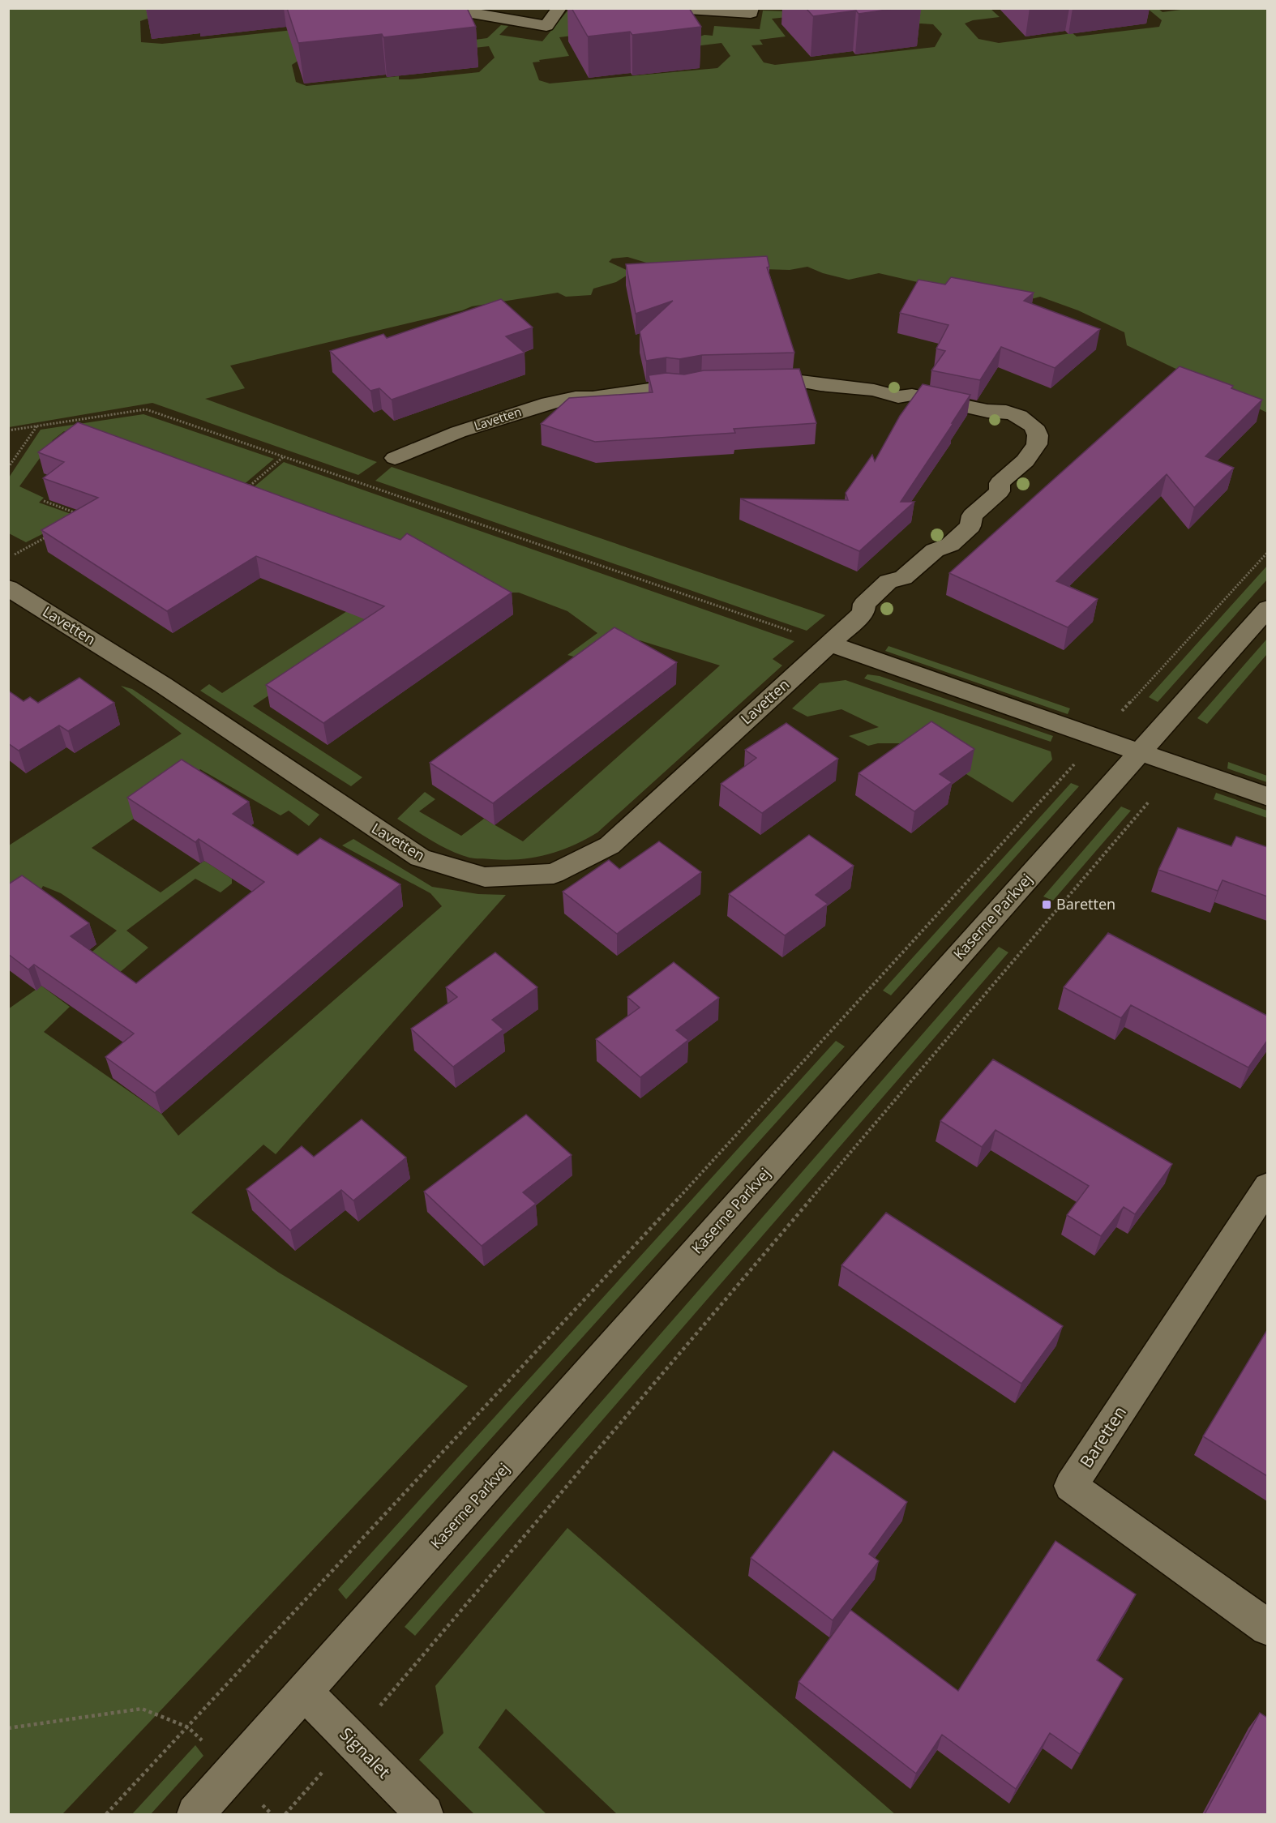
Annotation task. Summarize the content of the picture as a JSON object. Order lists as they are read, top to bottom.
{
  "streets": {
    "street": [
      "Lavetten",
      "Kaserne Parkvej",
      "Baretten",
      "Signalet"
    ]
  },
  "crossings": [
    ["Kaserne Parkvej", "Signalet"]
  ],
  "places": {
    "transit": ["Baretten"]
  }
}
